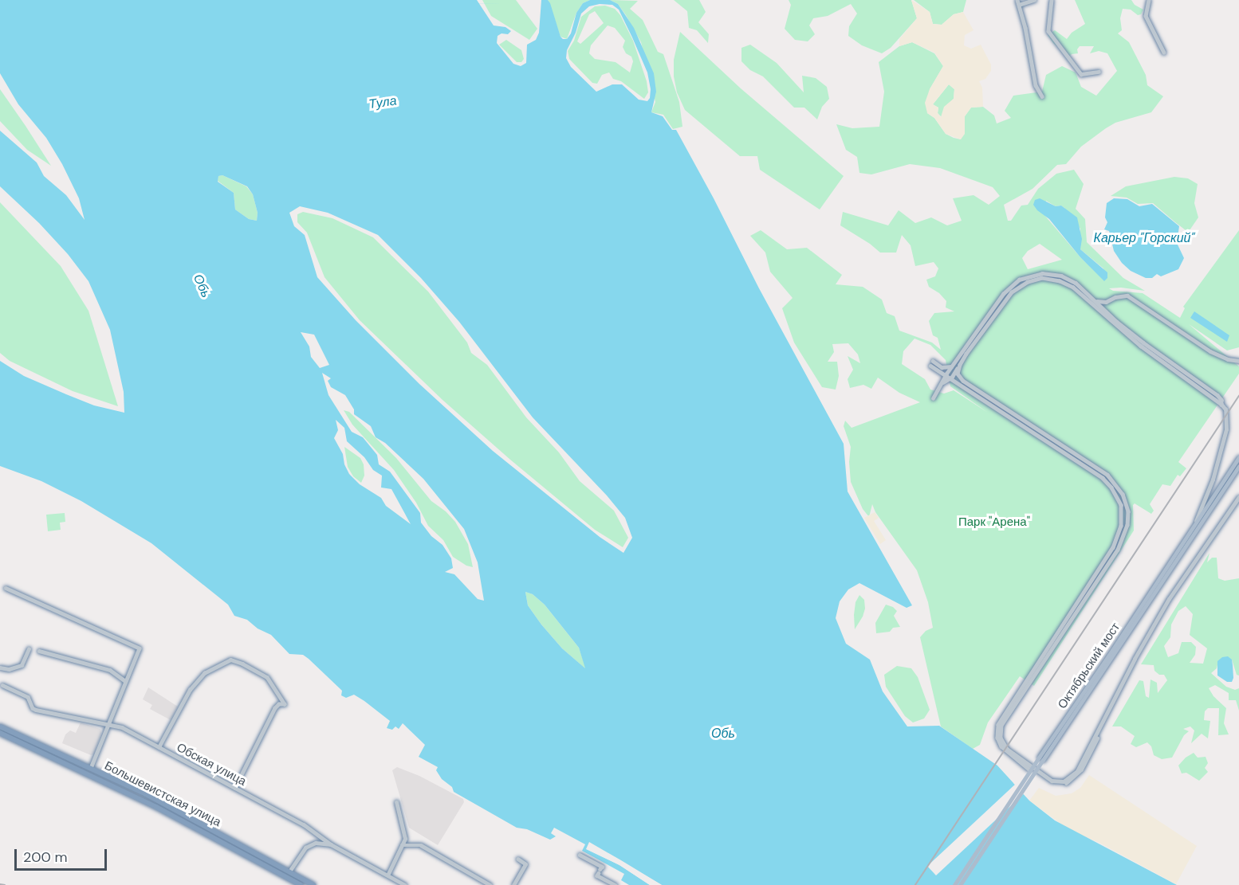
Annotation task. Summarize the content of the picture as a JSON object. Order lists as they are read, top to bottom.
{
  "streets": {
    "highway": ["Большевистская улица"],
    "main road": ["Октябрьский мост"],
    "street": ["Обская улица"]
  },
  "water": ["Тула", "Карьер \"Горский\"", "Обь"],
  "parks": ["Парк \"Арена\""],
  "scale_bar": "200 m"
}
